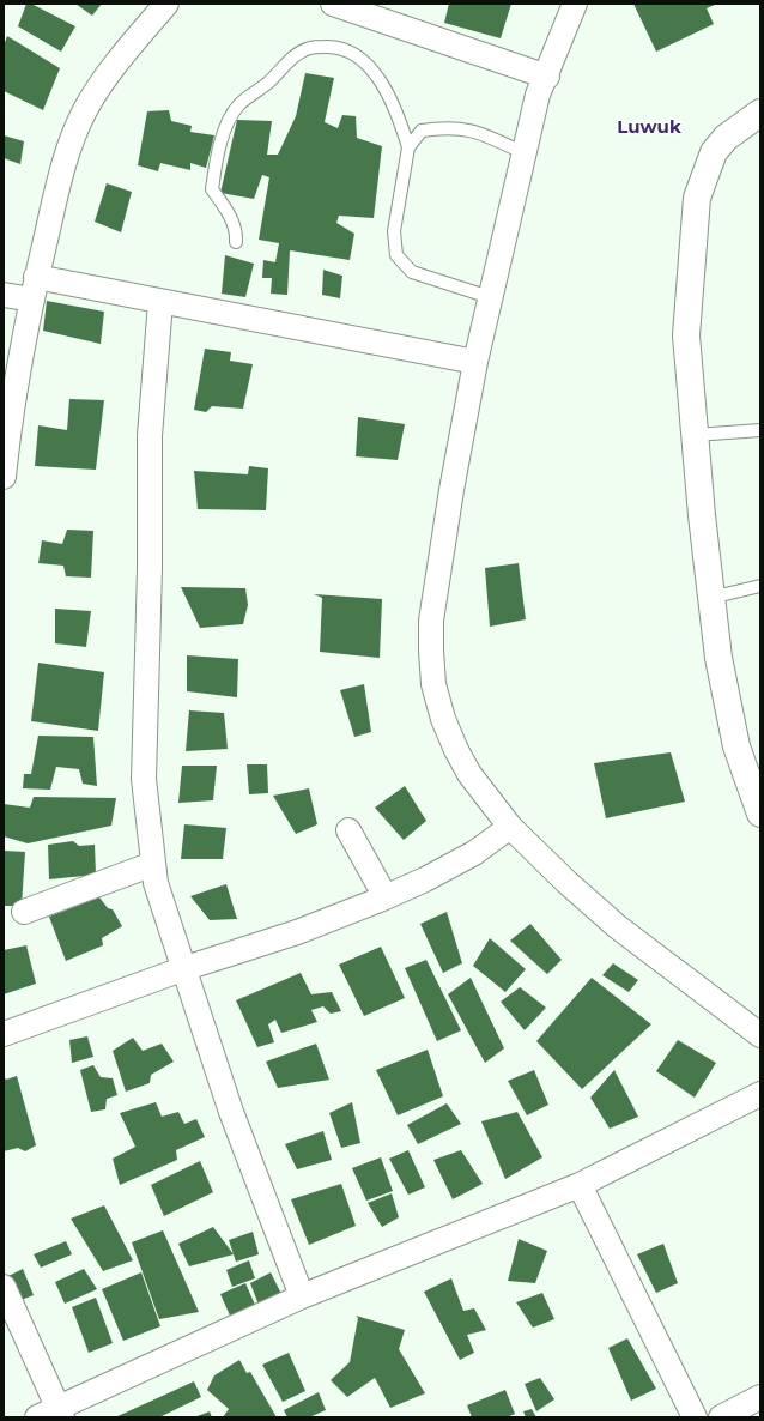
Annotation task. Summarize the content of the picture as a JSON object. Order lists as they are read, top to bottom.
{
  "districts": ["Luwuk"]
}
